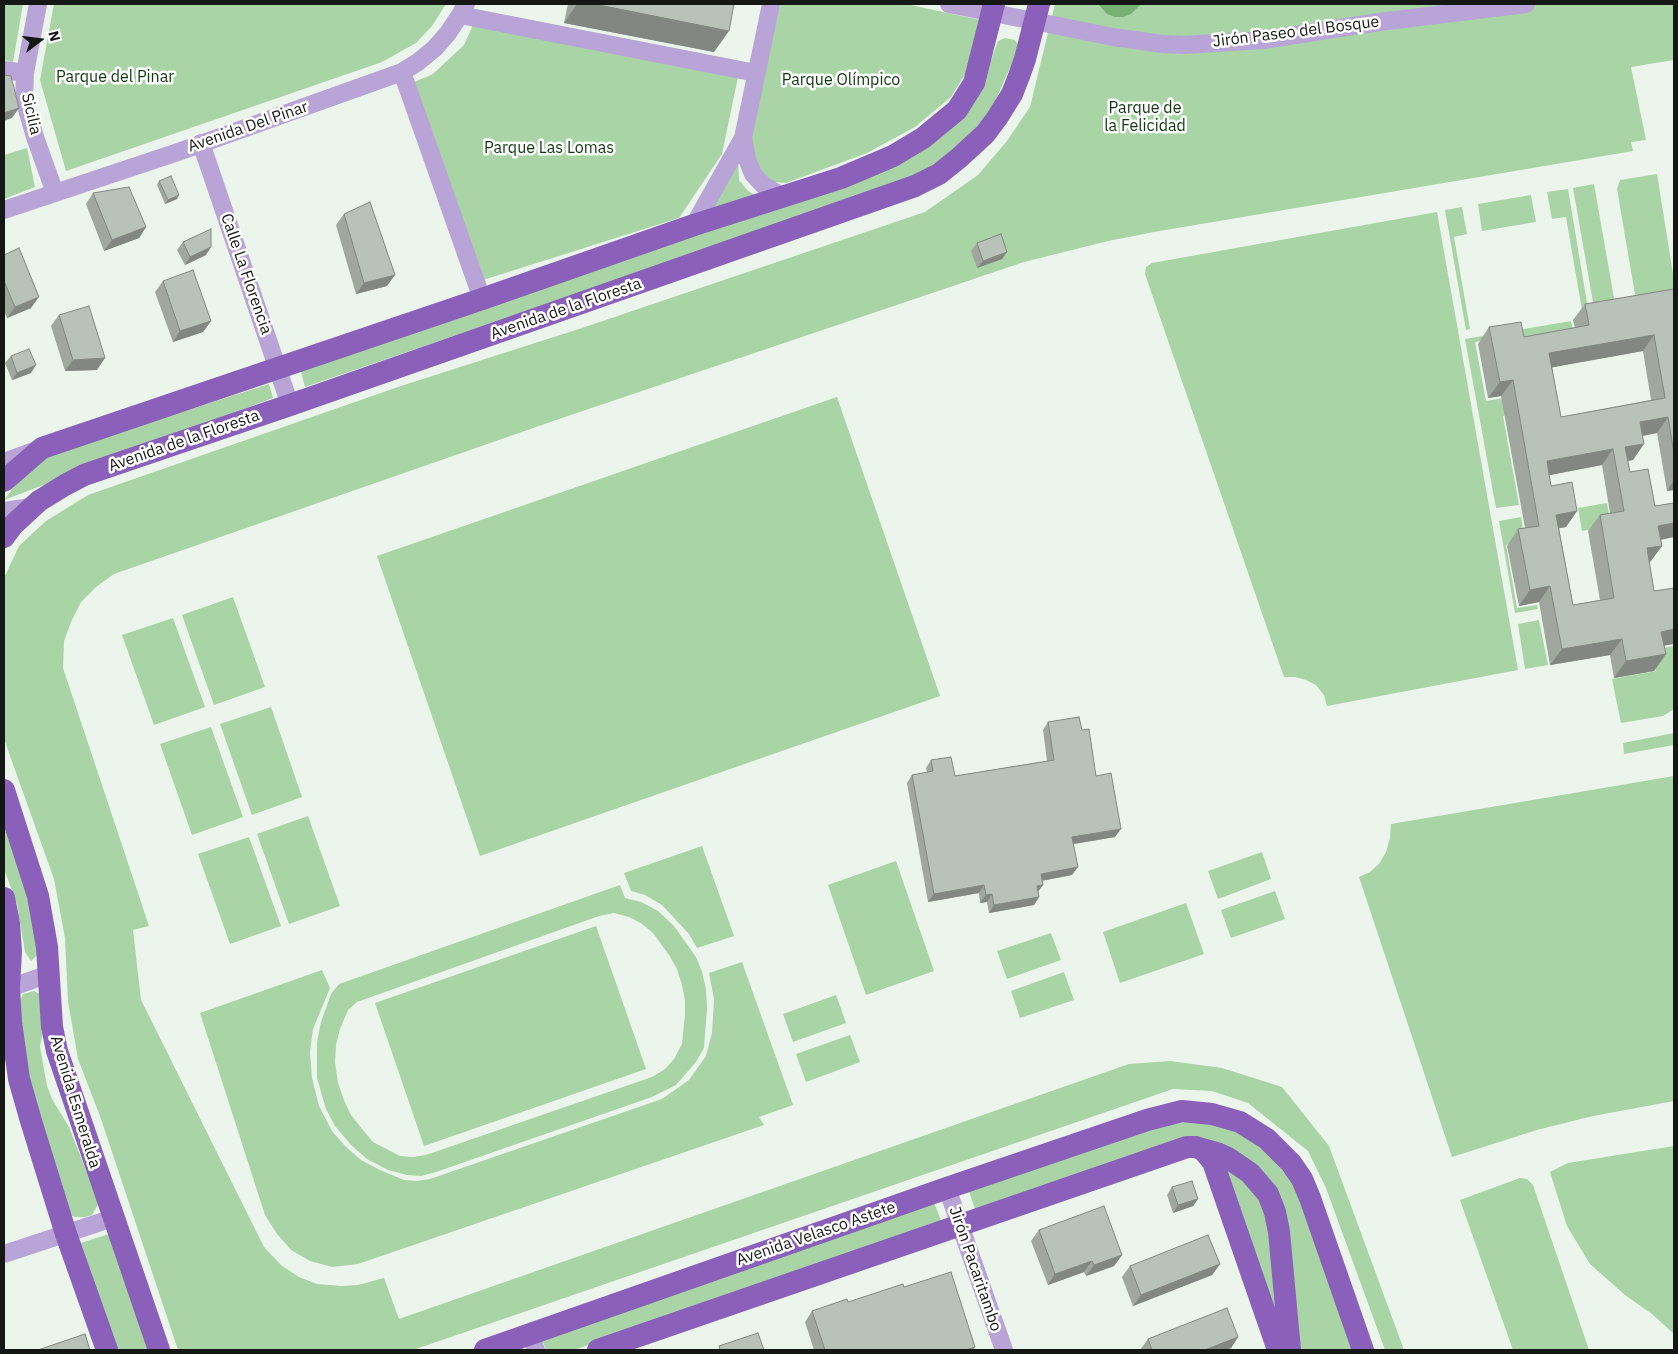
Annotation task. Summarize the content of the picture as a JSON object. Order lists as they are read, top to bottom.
{
  "streets": {
    "main road": ["Avenida de la Floresta", "Avenida Esmeralda", "Avenida Velasco Astete"],
    "street": [
      "Jirón Paseo del Bosque",
      "Sicilia",
      "Avenida Del Pinar",
      "Calle La Florencia",
      "Jirón Pacaritambo"
    ]
  },
  "crossings": [
    ["Jirón Paseo del Bosque", "Avenida de la Floresta"],
    ["Sicilia", "Avenida Del Pinar"],
    ["Avenida Del Pinar", "Calle La Florencia"],
    ["Calle La Florencia", "Avenida de la Floresta"],
    ["Avenida Velasco Astete", "Jirón Pacaritambo"]
  ],
  "parks": [
    "Parque del Pinar",
    "Parque Olímpico",
    "Parque de la Felicidad",
    "Parque Las Lomas"
  ],
  "north": "right"
}
